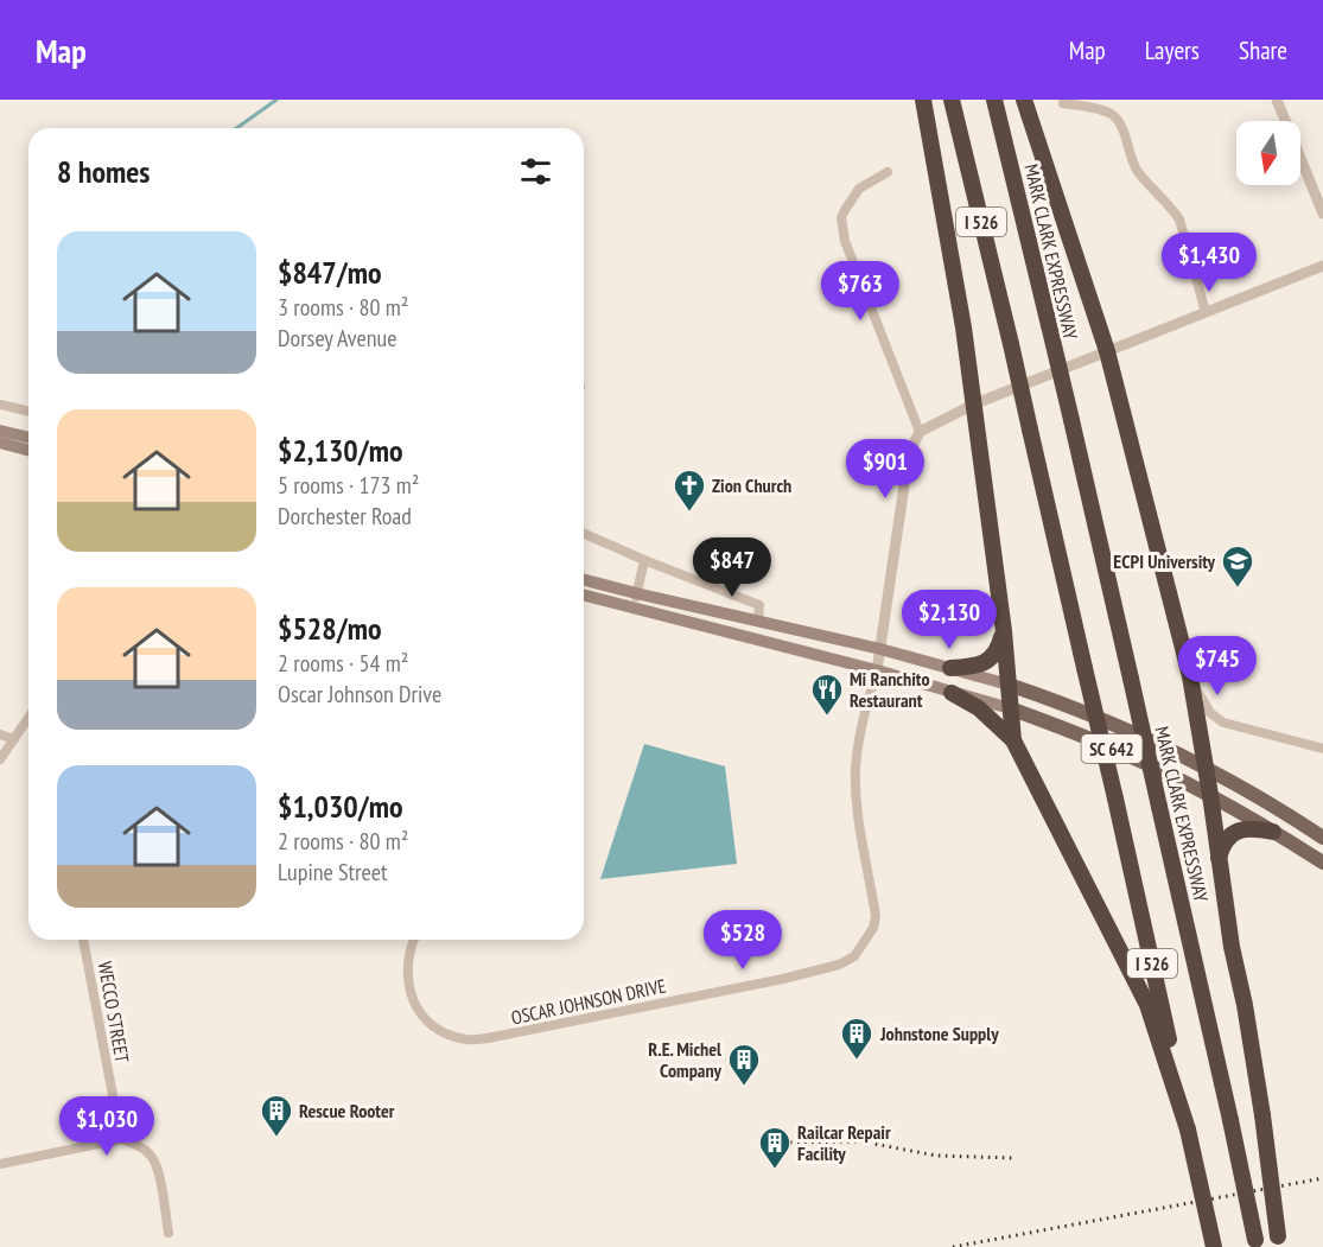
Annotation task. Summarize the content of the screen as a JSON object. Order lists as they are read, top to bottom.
{
  "streets": {
    "highway": ["I 526", "MARK CLARK EXPRESSWAY"],
    "main road": ["SC 642"],
    "street": ["OSCAR JOHNSON DRIVE", "WECCO STREET"]
  },
  "crossings": [
    ["SC 642", "OSCAR JOHNSON DRIVE"]
  ],
  "places": {
    "church": ["Zion Church"],
    "school or university": ["ECPI University"],
    "restaurant": ["Mi Ranchito Restaurant"],
    "building": [
      "Johnstone Supply",
      "R.E. Michel Company",
      "Rescue Rooter",
      "Railcar Repair Facility"
    ]
  },
  "north": "bottom",
  "page": {
    "header": "Map",
    "nav": ["Map", "Layers", "Share"],
    "heading": "8 homes",
    "list": [
      {
        "name": "$847/mo",
        "note": "3 rooms · 80 m² · Dorsey Avenue"
      },
      {
        "name": "$2,130/mo",
        "note": "5 rooms · 173 m² · Dorchester Road"
      },
      {
        "name": "$528/mo",
        "note": "2 rooms · 54 m² · Oscar Johnson Drive"
      },
      {
        "name": "$1,030/mo",
        "note": "2 rooms · 80 m² · Lupine Street"
      }
    ],
    "price": [
      "$1,430",
      "$763",
      "$901",
      "$847",
      "$2,130",
      "$745",
      "$528",
      "$1,030"
    ]
  }
}
